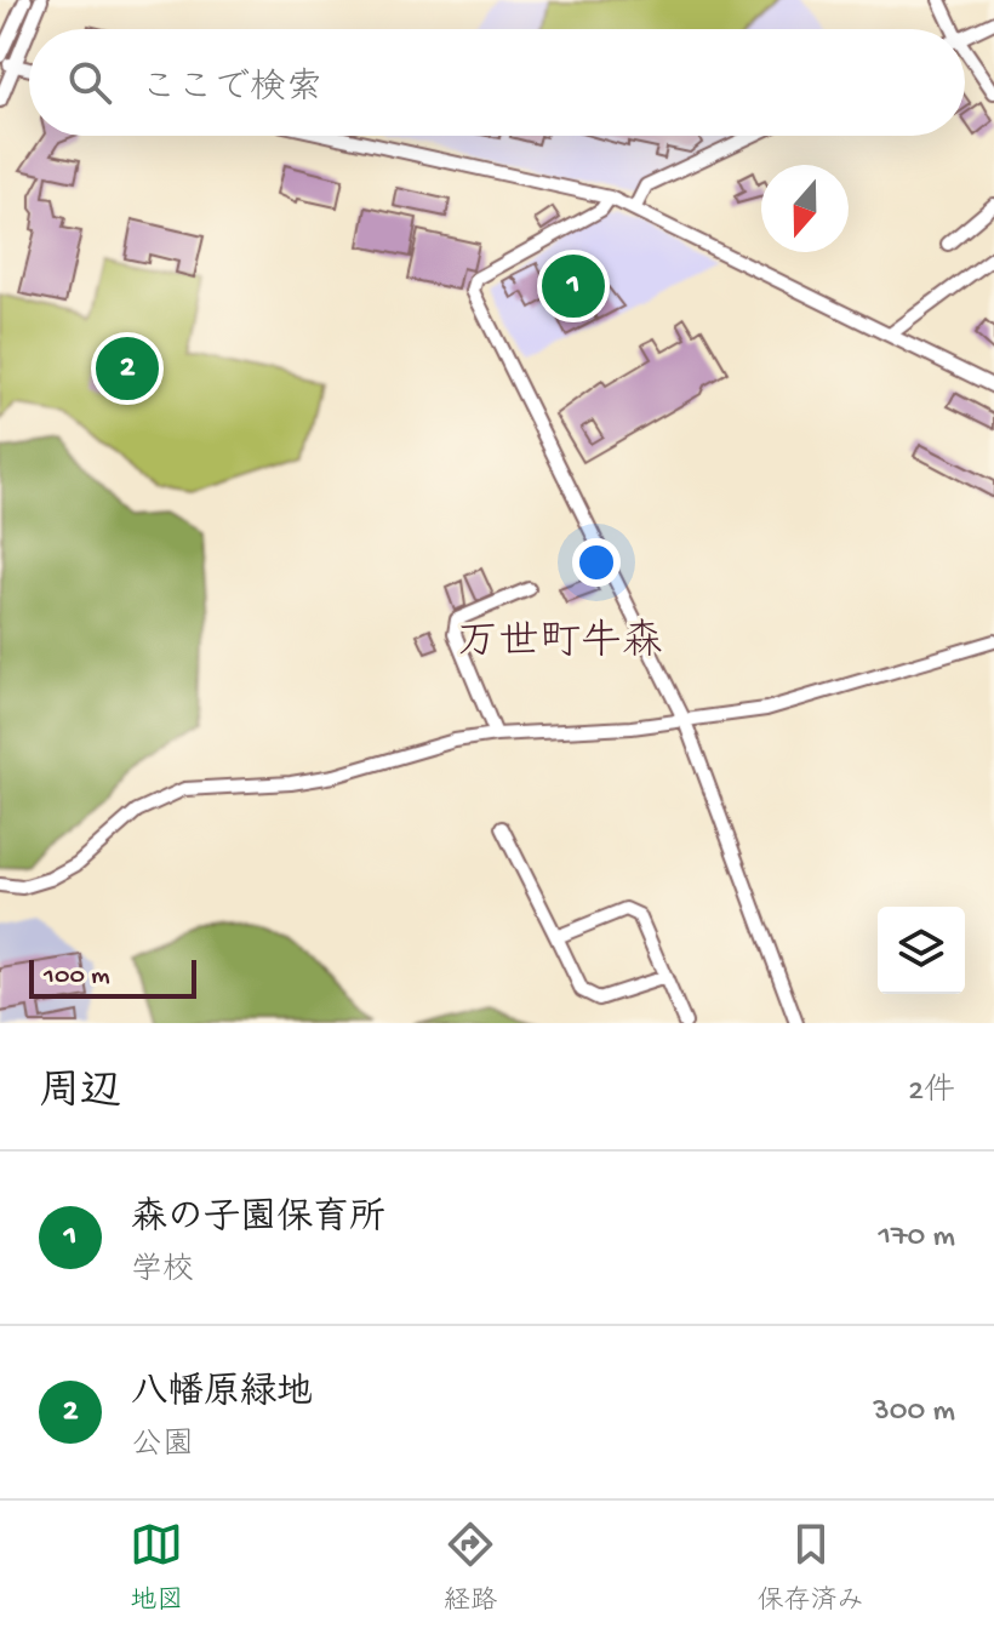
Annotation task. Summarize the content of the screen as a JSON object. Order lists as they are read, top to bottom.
{
  "districts": ["万世町牛森"],
  "scale_bar": "100 m",
  "north": "bottom",
  "page": {
    "search": "ここで検索",
    "pins": ["1", "2"],
    "scale": "100 m",
    "heading": ["周辺", "2件"],
    "list": [
      {
        "mark": "1",
        "name": "森の子園保育所",
        "note": "学校",
        "value": "170 m"
      },
      {
        "mark": "2",
        "name": "八幡原緑地",
        "note": "公園",
        "value": "300 m"
      }
    ],
    "nav": ["地図", "経路", "保存済み"]
  }
}
